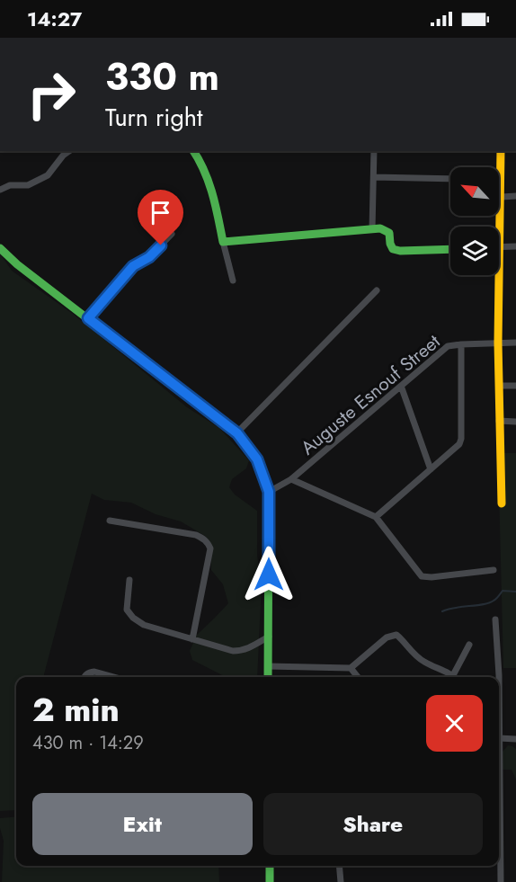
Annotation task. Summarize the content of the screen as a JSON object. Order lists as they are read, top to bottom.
{
  "streets": {
    "street": ["Auguste Esnouf Street"]
  },
  "north": "top left",
  "page": {
    "status": "14:27",
    "turn": ["330 m", "Turn right"],
    "heading": ["2 min", "430 m · 14:29"],
    "buttons": ["Exit", "Share"]
  }
}
